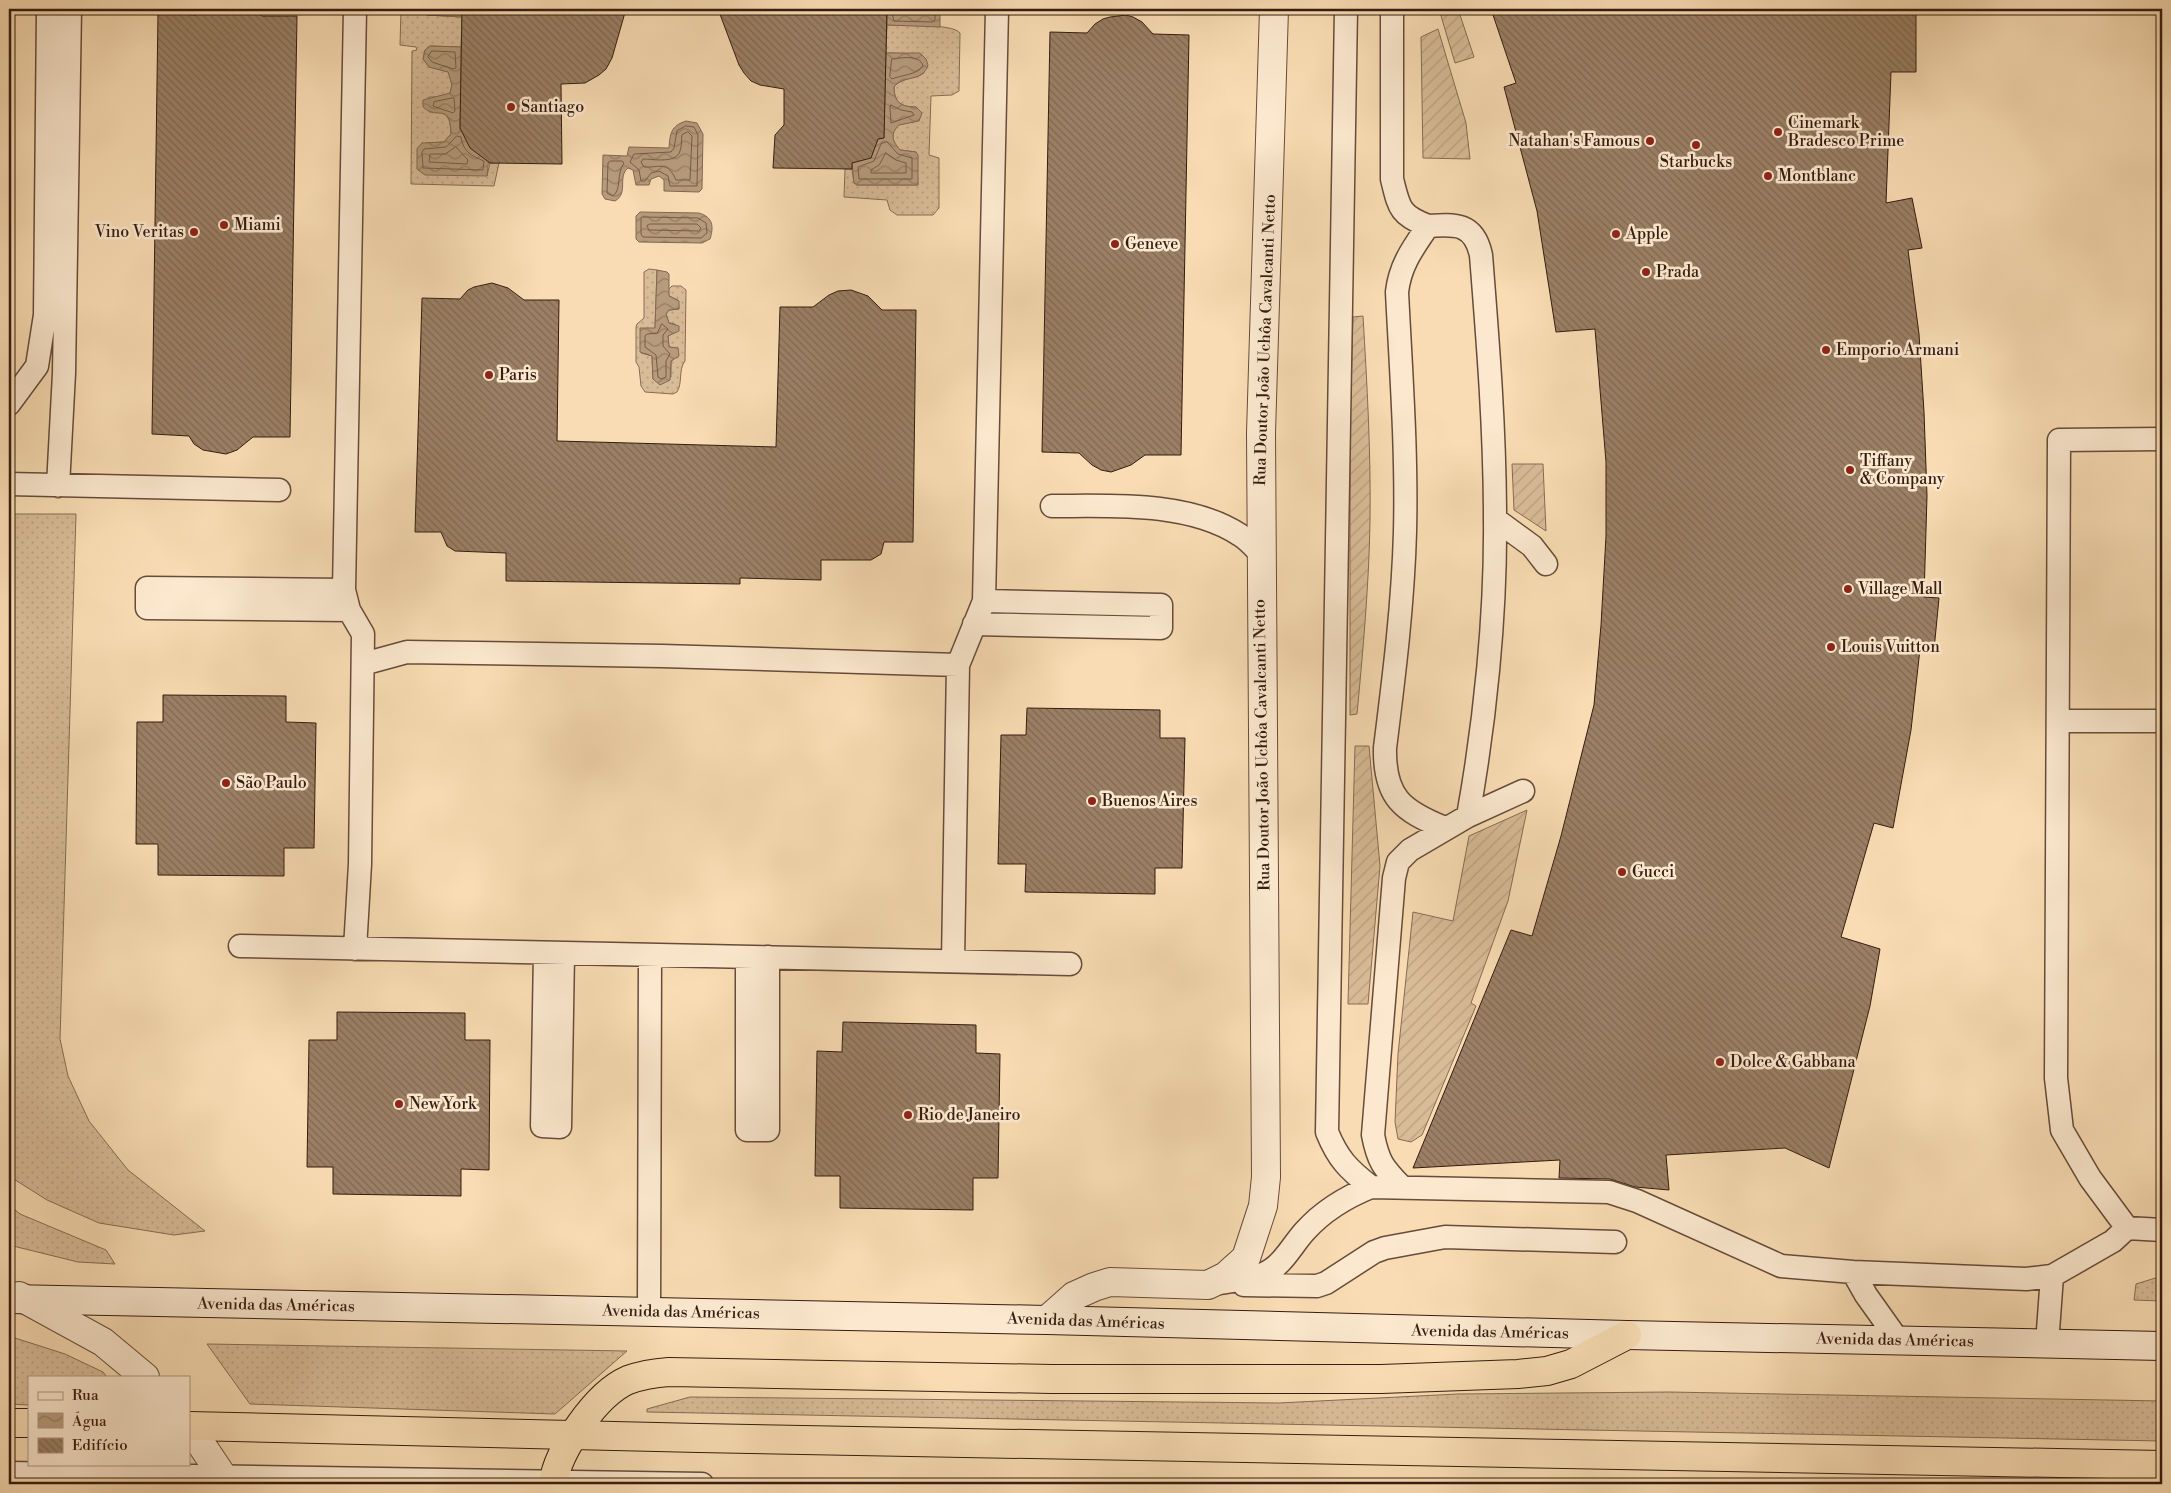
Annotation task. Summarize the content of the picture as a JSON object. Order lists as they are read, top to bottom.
{
  "streets": {
    "main road": ["Rua Doutor João Uchôa Cavalcanti Netto", "Avenida das Américas"]
  },
  "places": [
    "Santiago",
    "Cinemark Bradesco Prime",
    "Natahan's Famous",
    "Starbucks",
    "Montblanc",
    "Miami",
    "Vino Veritas",
    "Apple",
    "Geneve",
    "Prada",
    "Emporio Armani",
    "Paris",
    "Tiffany & Company",
    "Village Mall",
    "Louis Vuitton",
    "São Paulo",
    "Buenos Aires",
    "Gucci",
    "Dolce & Gabbana",
    "New York",
    "Rio de Janeiro"
  ],
  "legend": ["Rua", "Água", "Edifício"]
}
